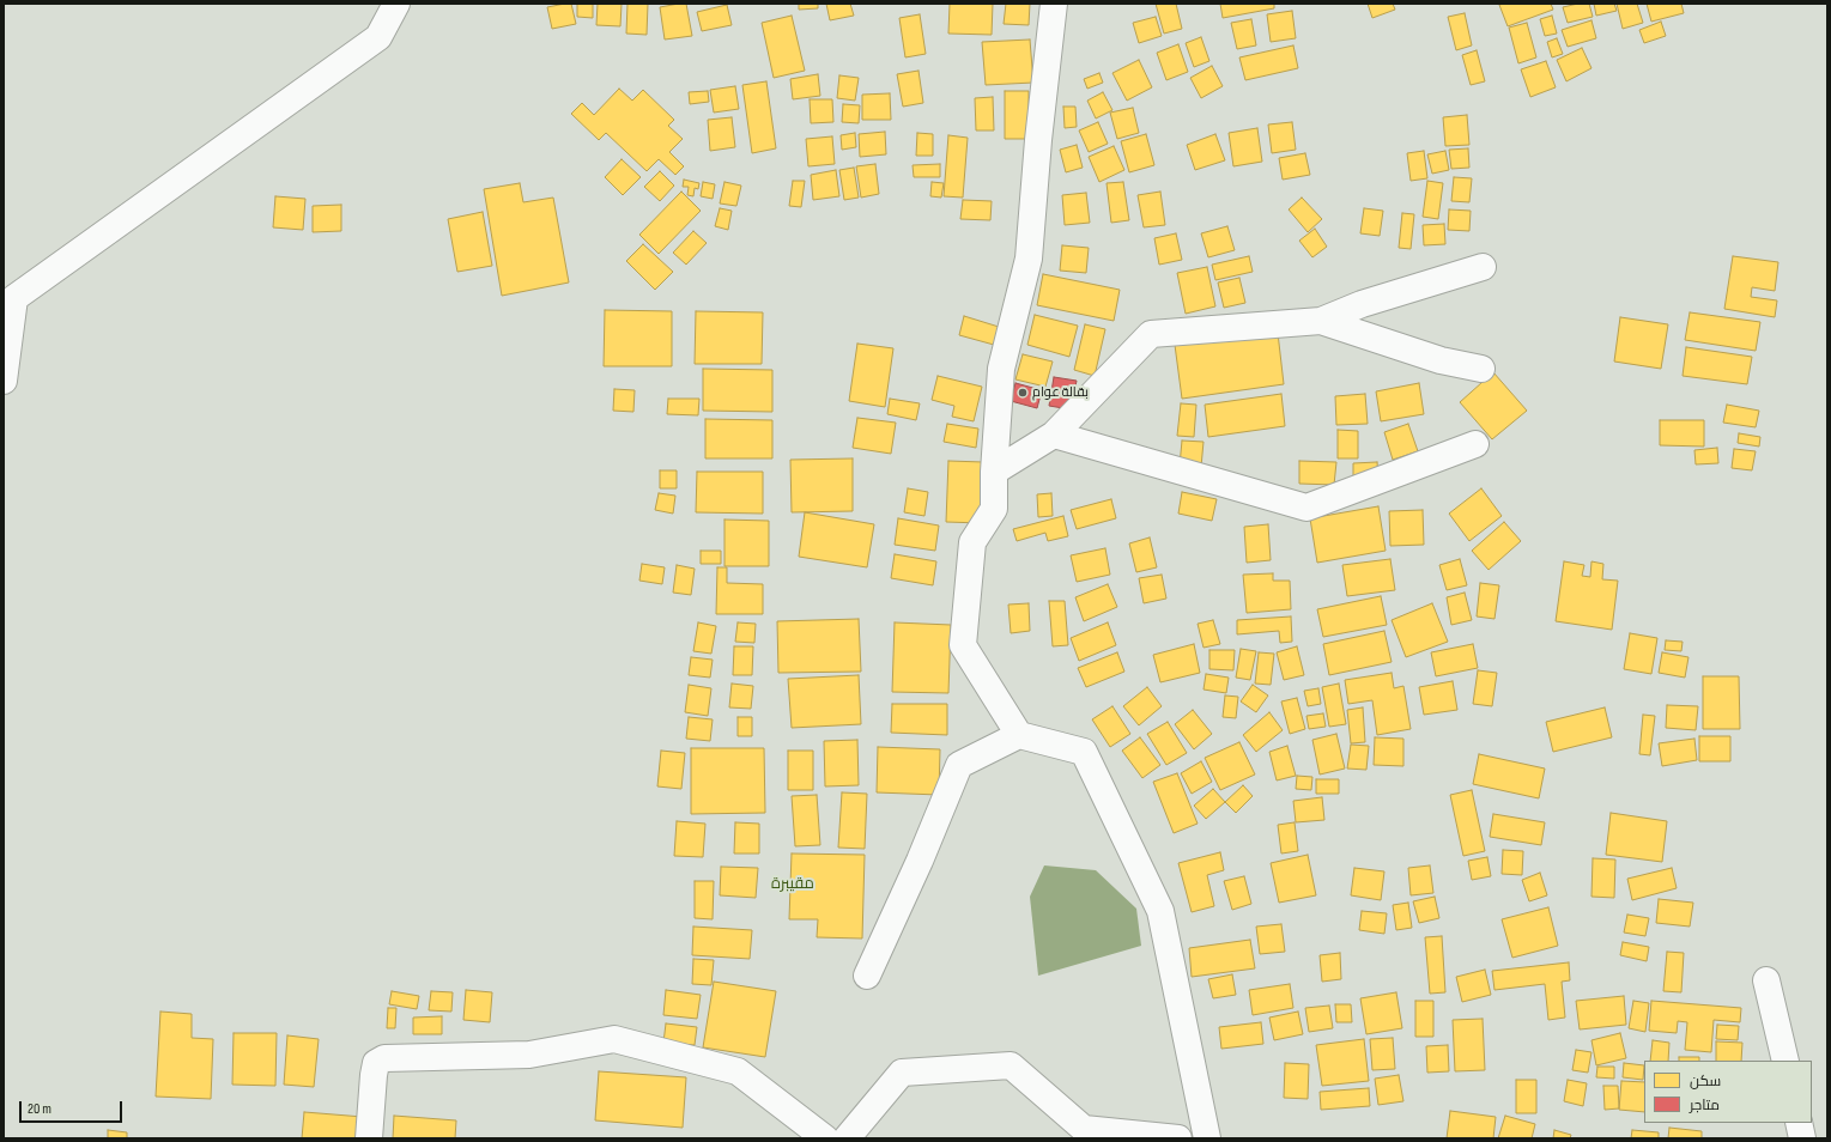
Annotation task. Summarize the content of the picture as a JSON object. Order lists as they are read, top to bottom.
{
  "districts": ["مقيبرة"],
  "places": ["بقالة عوام"],
  "legend": ["سكن", "متاجر"],
  "scale_bar": "20 m"
}
